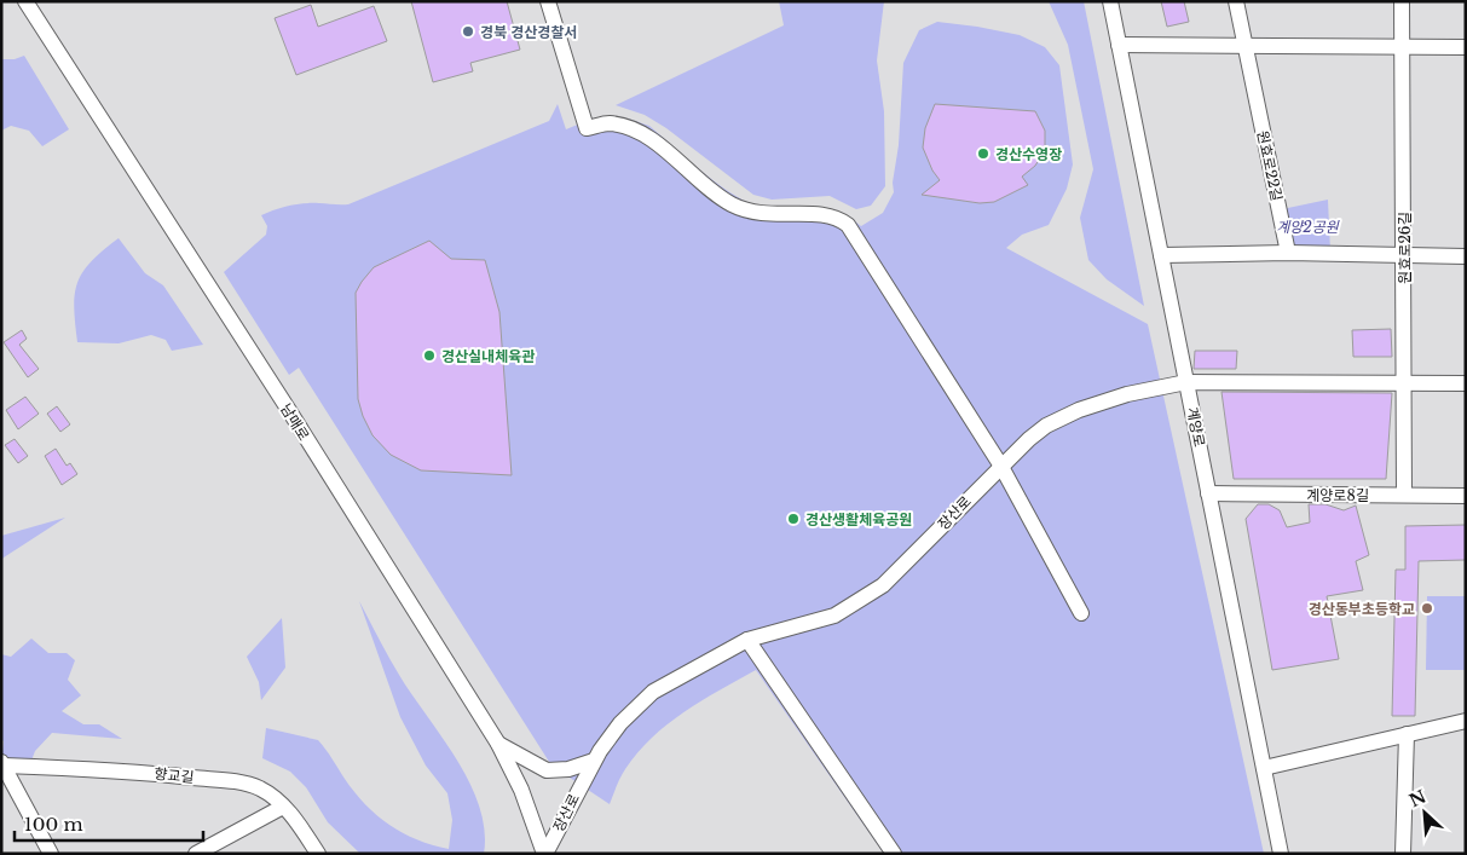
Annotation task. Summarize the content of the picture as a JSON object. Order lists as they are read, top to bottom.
{
  "streets": {
    "street": [
      "원효로22길",
      "원효로26길",
      "남매로",
      "계양로",
      "계양로8길",
      "장산로",
      "향교길"
    ]
  },
  "crossings": [
    ["원효로26길", "계양로8길"],
    ["원효로26길", "장산로"],
    ["남매로", "장산로"],
    ["계양로", "계양로8길"],
    ["계양로", "장산로"]
  ],
  "parks": ["계양2공원"],
  "places": [
    "경북 경산경찰서",
    "경산수영장",
    "경산실내체육관",
    "경산생활체육공원",
    "경산동부초등학교"
  ],
  "scale_bar": "100 m",
  "north": "top left"
}
